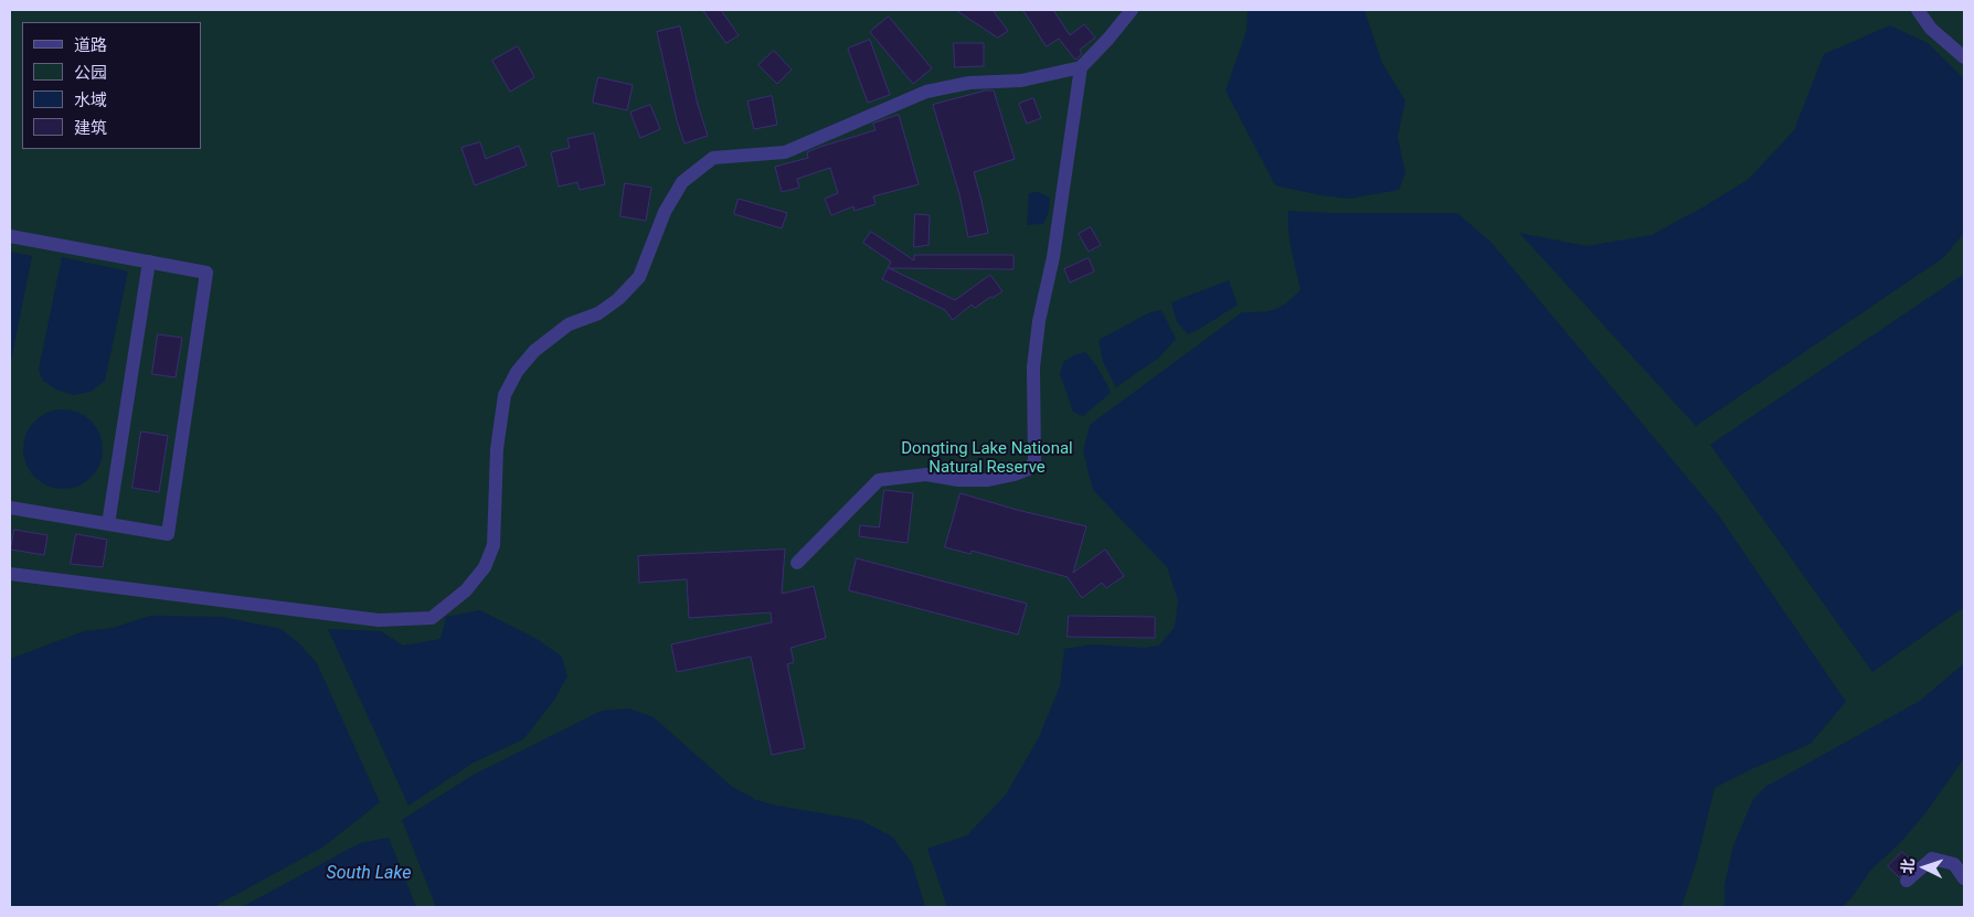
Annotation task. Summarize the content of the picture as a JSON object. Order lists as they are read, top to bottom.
{
  "water": ["South Lake"],
  "parks": ["Dongting Lake National Natural Reserve"],
  "legend": [
    "道路",
    "公园",
    "水域",
    "建筑"
  ],
  "north": "left"
}
